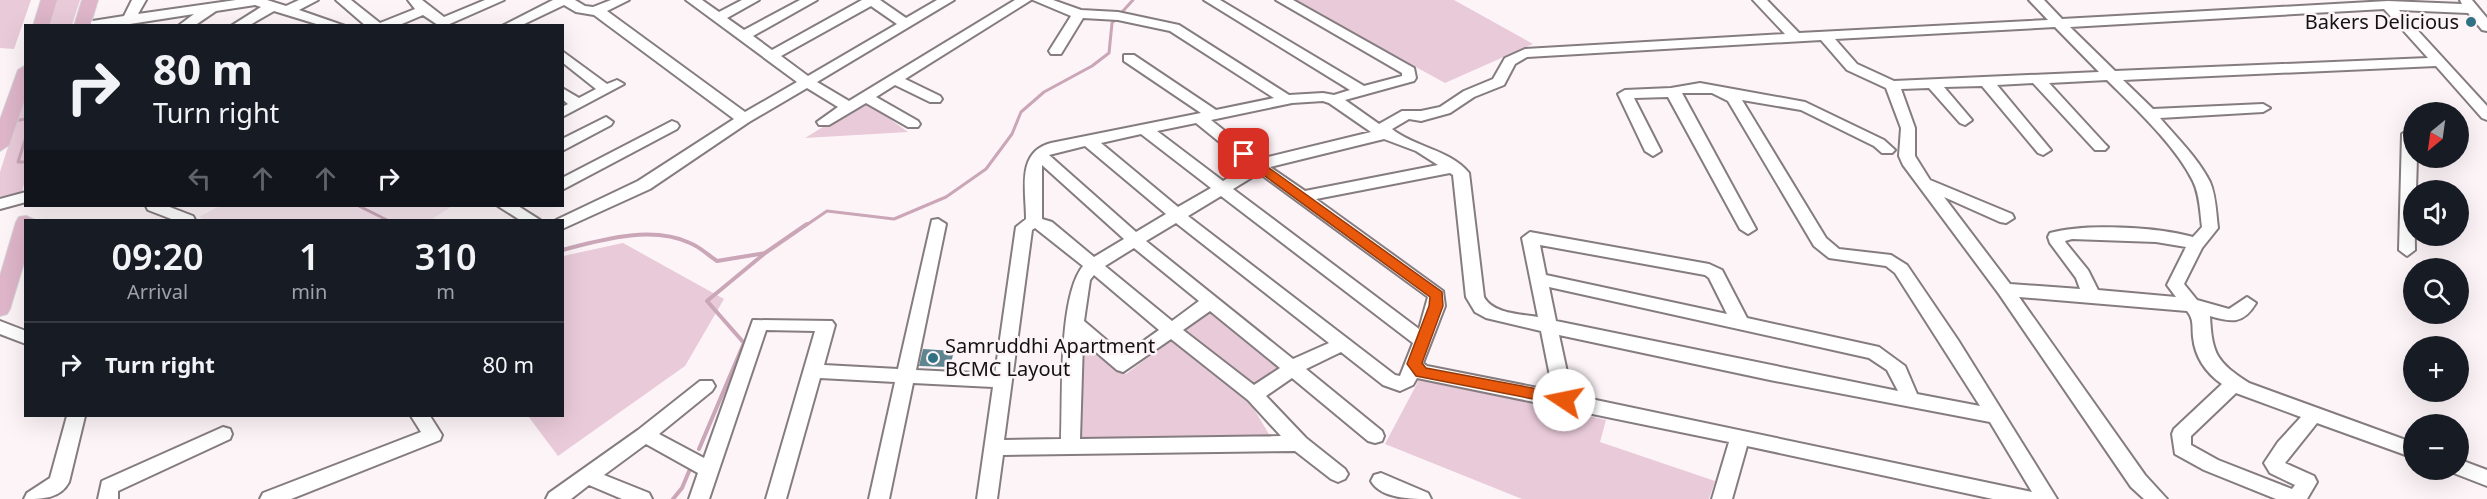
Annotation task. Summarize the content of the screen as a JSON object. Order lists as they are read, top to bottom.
{
  "places": ["Bakers Delicious", "Samruddhi Apartment BCMC Layout"],
  "north": "bottom left",
  "page": {
    "turn": ["80 m", "Turn right"],
    "map_buttons": ["+", "−"],
    "eta": [
      "09:20",
      "Arrival",
      "1",
      "min",
      "310",
      "m"
    ],
    "list": [
      {
        "name": "Turn right",
        "value": "80 m"
      }
    ]
  }
}
